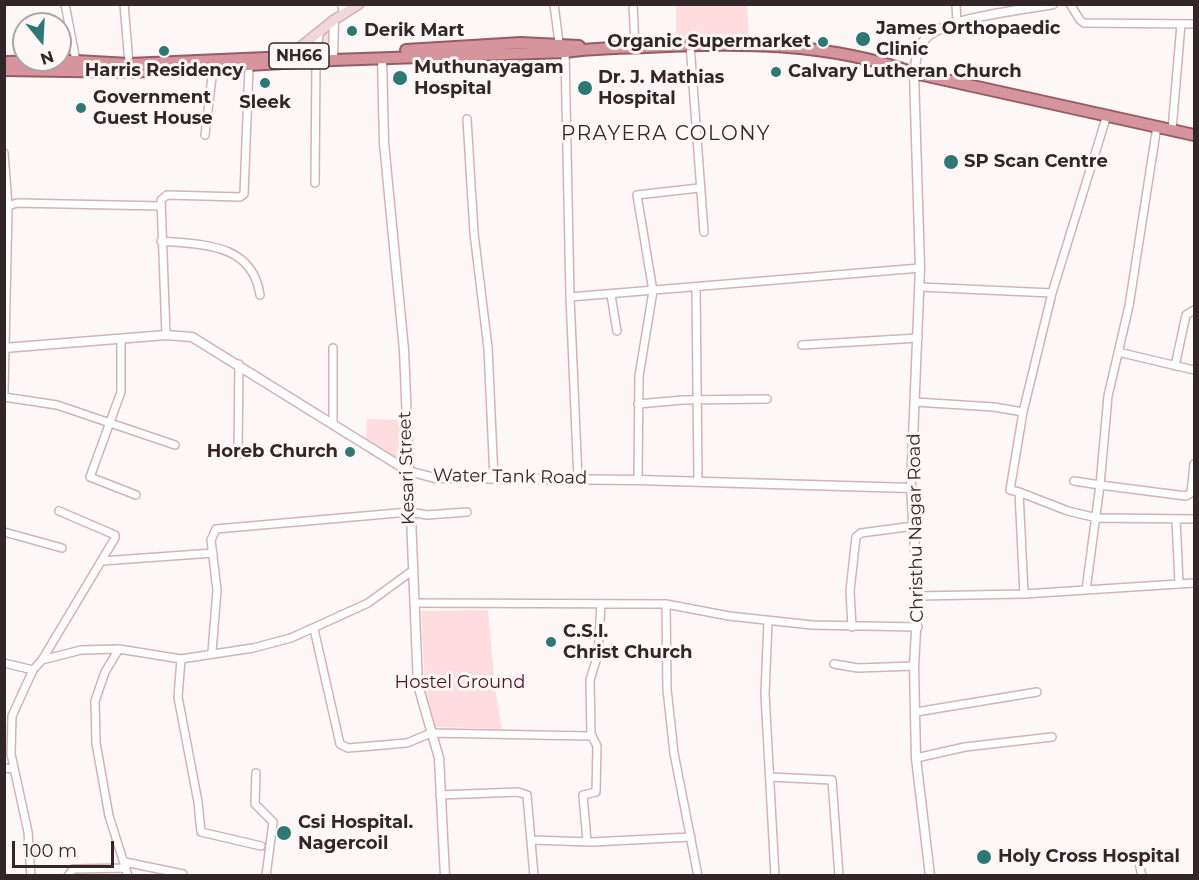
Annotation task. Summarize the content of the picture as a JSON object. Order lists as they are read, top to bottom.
{
  "streets": {
    "highway": ["NH66"],
    "street": ["Kesari Street", "Water Tank Road", "Christhu Nagar Road"]
  },
  "crossings": [
    ["NH66", "Kesari Street"],
    ["NH66", "Christhu Nagar Road"],
    ["Kesari Street", "Water Tank Road"],
    ["Water Tank Road", "Christhu Nagar Road"]
  ],
  "districts": ["PRAYERA COLONY"],
  "parks": ["Hostel Ground"],
  "places": [
    "Derik Mart",
    "James Orthopaedic Clinic",
    "Organic Supermarket",
    "Harris Residency",
    "Calvary Lutheran Church",
    "Muthunayagam Hospital",
    "Sleek",
    "Dr. J. Mathias Hospital",
    "Government Guest House",
    "SP Scan Centre",
    "Horeb Church",
    "C.S.I. Christ Church",
    "Csi Hospital. Nagercoil",
    "Holy Cross Hospital"
  ],
  "scale_bar": "100 m",
  "north": "bottom"
}
